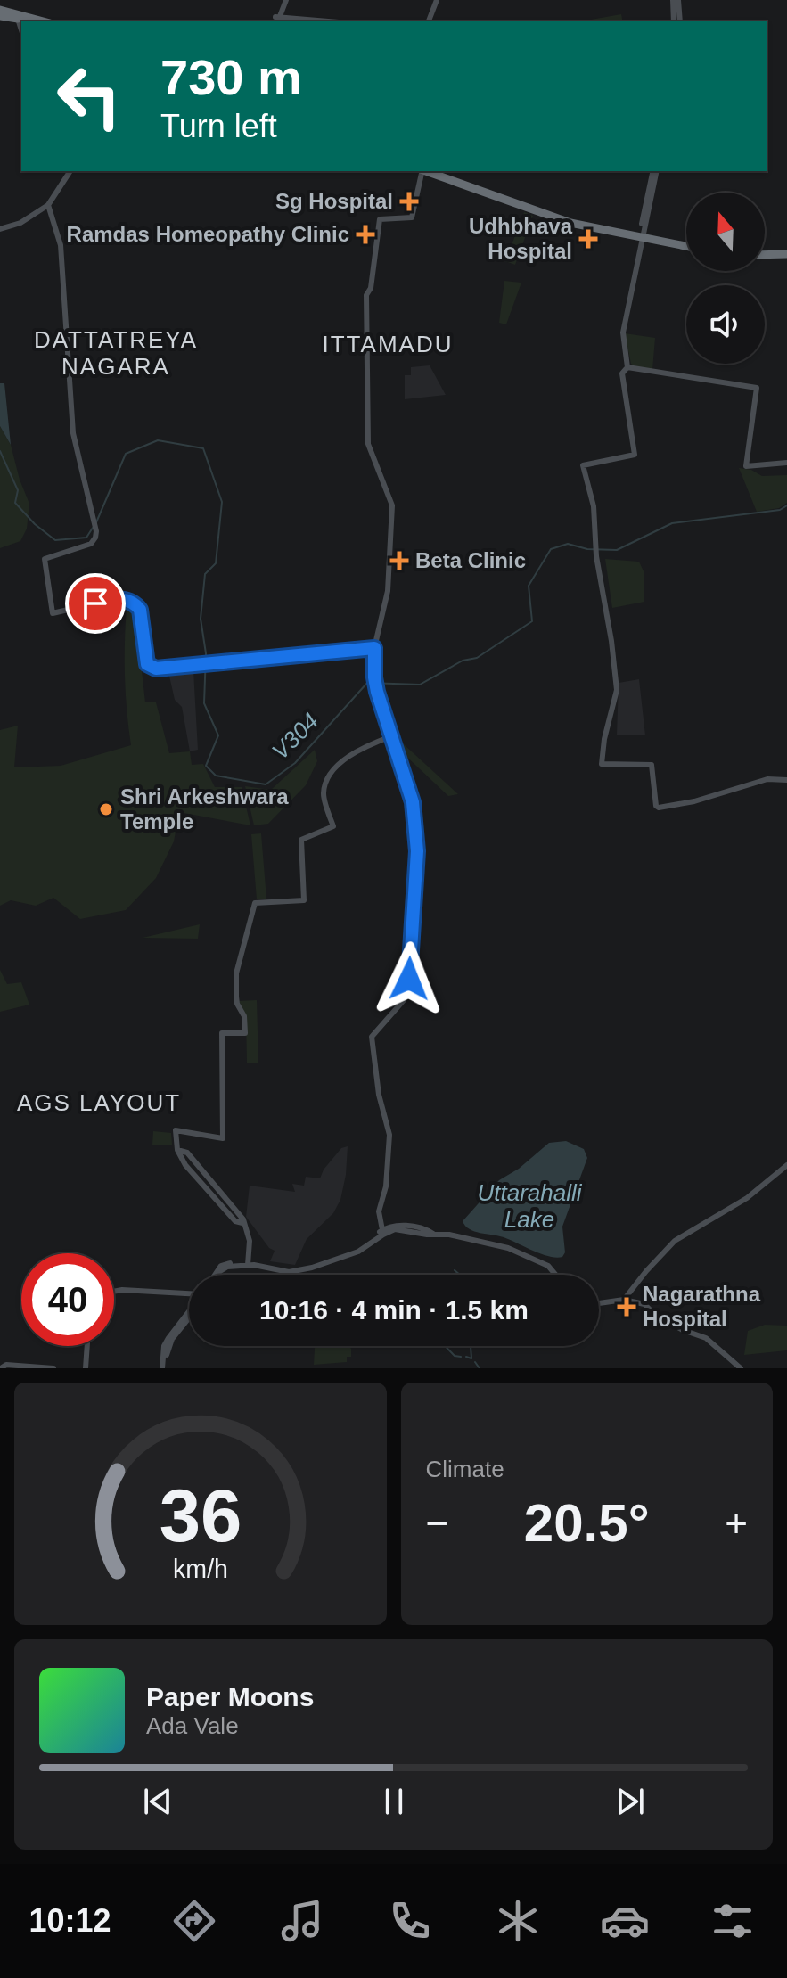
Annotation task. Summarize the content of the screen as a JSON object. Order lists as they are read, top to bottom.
{
  "districts": ["DATTATREYA NAGARA", "ITTAMADU", "AGS LAYOUT"],
  "water": ["V304", "Uttarahalli Lake"],
  "places": {
    "health": [
      "Sg Hospital",
      "Ramdas Homeopathy Clinic",
      "Udhbhava Hospital",
      "Beta Clinic",
      "Nagarathna Hospital"
    ],
    "other": ["Shri Arkeshwara Temple"]
  },
  "north": "top",
  "page": {
    "turn": ["730 m", "Turn left"],
    "limit": "40",
    "trip": "10:16 · 4 min · 1.5 km",
    "tile": "Climate",
    "heat": ["−", "20.5°", "+"],
    "song": ["Paper Moons", "Ada Vale"],
    "tabs": "10:12",
    "gauge": ["36", "km/h"]
  }
}
